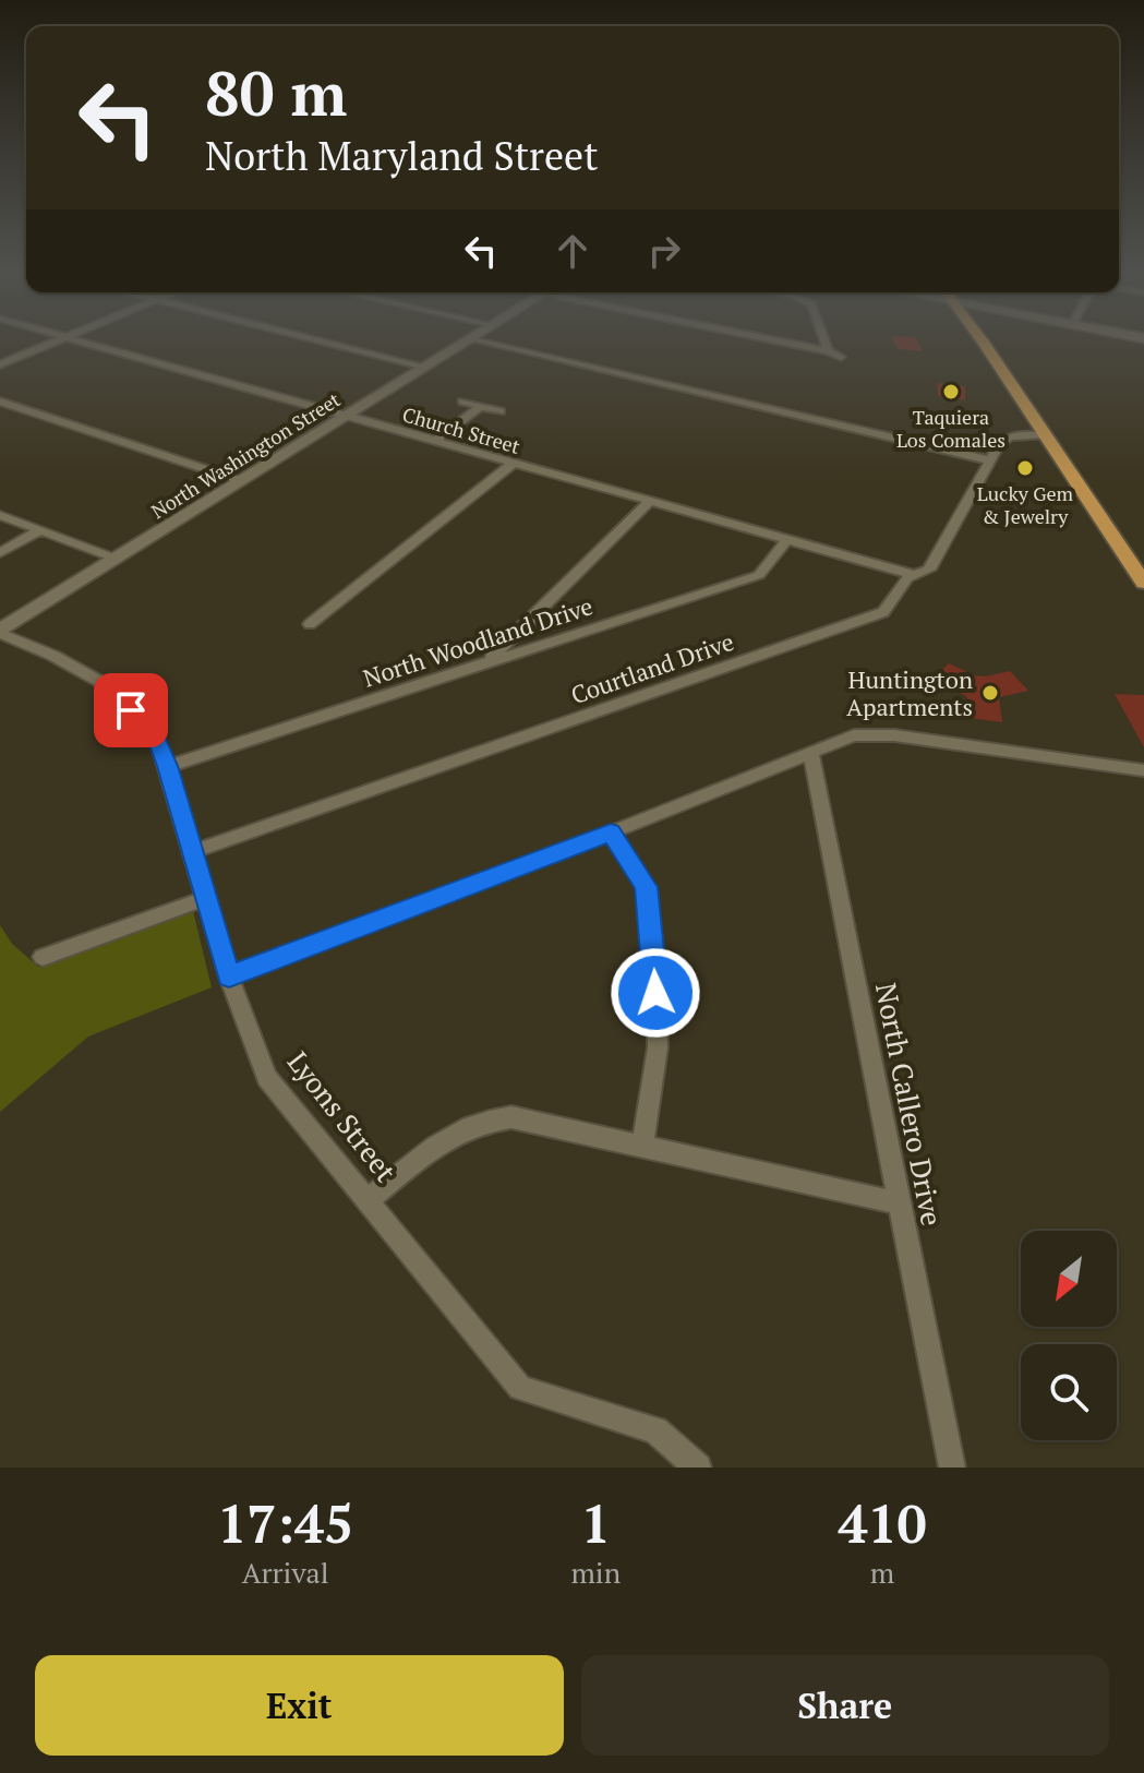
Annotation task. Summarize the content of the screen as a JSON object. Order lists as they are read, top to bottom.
{
  "streets": {
    "street": [
      "Church Street",
      "North Washington Street",
      "North Woodland Drive",
      "Courtland Drive",
      "North Callero Drive",
      "Lyons Street"
    ]
  },
  "crossings": [
    ["Church Street", "North Washington Street"],
    ["Church Street", "North Woodland Drive"],
    ["Church Street", "Courtland Drive"],
    ["North Washington Street", "Lyons Street"],
    ["North Woodland Drive", "Lyons Street"],
    ["Courtland Drive", "Lyons Street"]
  ],
  "places": ["Taquiera Los Comales", "Lucky Gem & Jewelry", "Huntington Apartments"],
  "north": "bottom left",
  "page": {
    "turn": ["80 m", "North Maryland Street"],
    "eta": [
      "17:45",
      "Arrival",
      "1",
      "min",
      "410",
      "m"
    ],
    "buttons": ["Exit", "Share"]
  }
}
